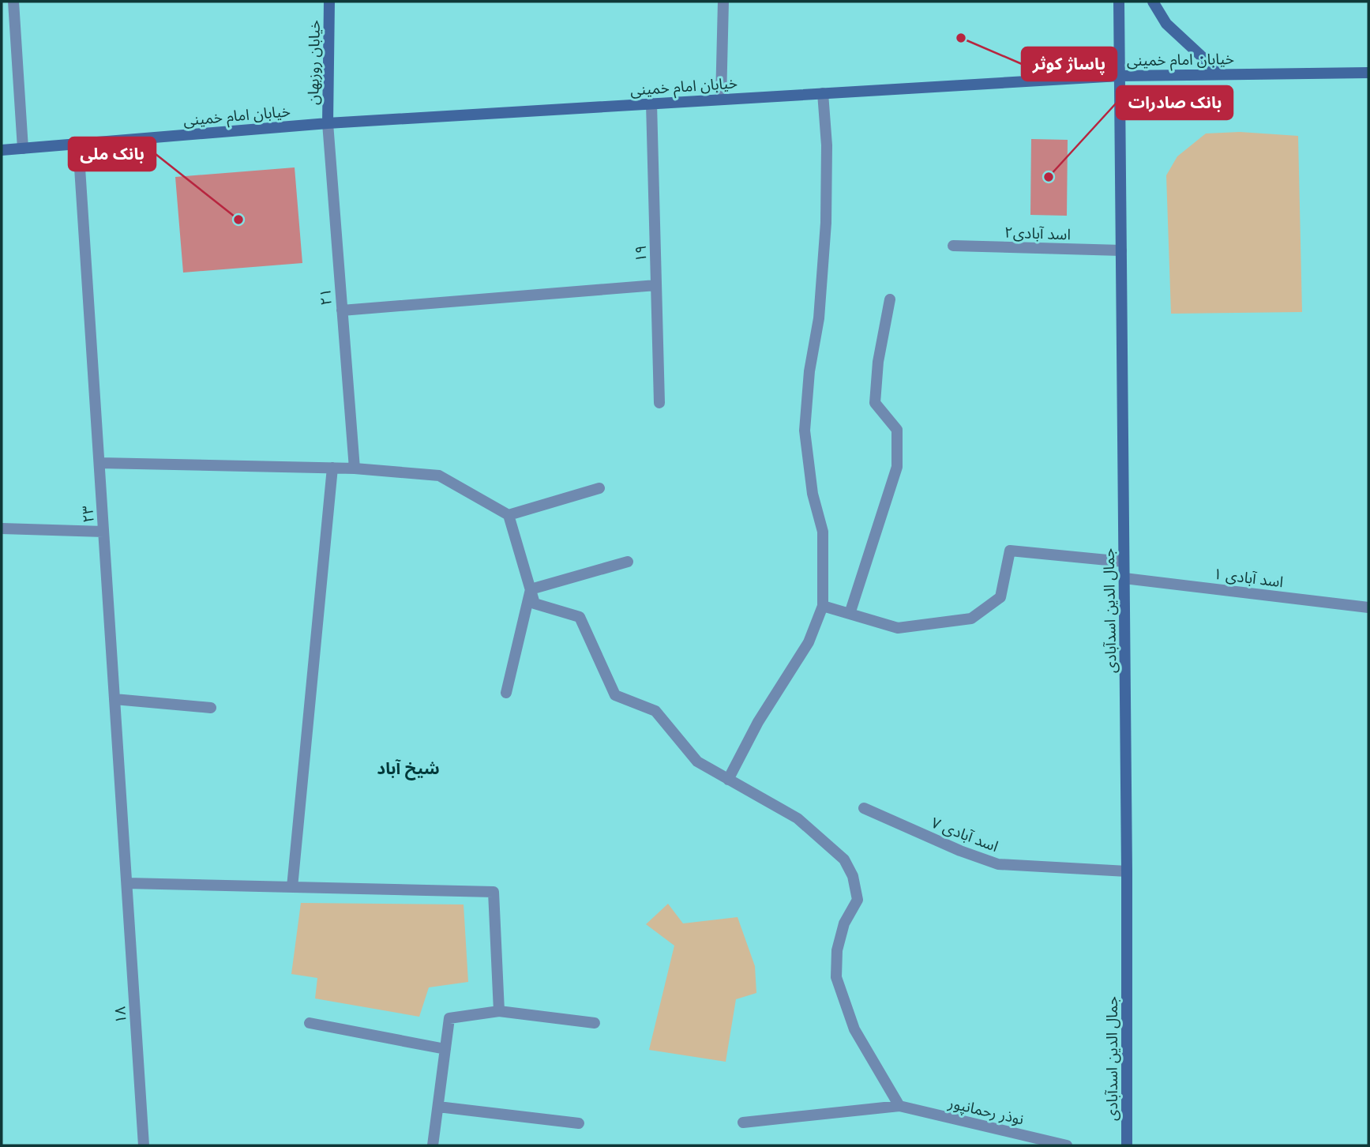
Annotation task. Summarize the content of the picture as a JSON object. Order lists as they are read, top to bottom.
{
  "streets": {
    "main road": ["خیابان امام خمینی", "خیابان روزبهان", "جمال الدین اسدآبادی"],
    "street": [
      "اسد آبادی۲",
      "۱۹",
      "۲۱",
      "۲۳",
      "اسد آبادی ۱",
      "اسد آبادی ۷",
      "۱۸",
      "نوذر رحمانپور"
    ]
  },
  "crossings": [
    ["خیابان امام خمینی", "خیابان روزبهان"],
    ["خیابان امام خمینی", "۱۹"],
    ["خیابان امام خمینی", "۲۱"],
    ["خیابان امام خمینی", "۲۳"],
    ["خیابان امام خمینی", "جمال الدین اسدآبادی"],
    ["خیابان روزبهان", "۲۱"],
    ["اسد آبادی۲", "جمال الدین اسدآبادی"],
    ["۲۳", "۱۸"],
    ["اسد آبادی ۱", "جمال الدین اسدآبادی"],
    ["جمال الدین اسدآبادی", "اسد آبادی ۷"]
  ],
  "districts": ["شیخ آباد"],
  "places": ["پاساژ کوثر", "بانک صادرات", "بانک ملی"]
}
